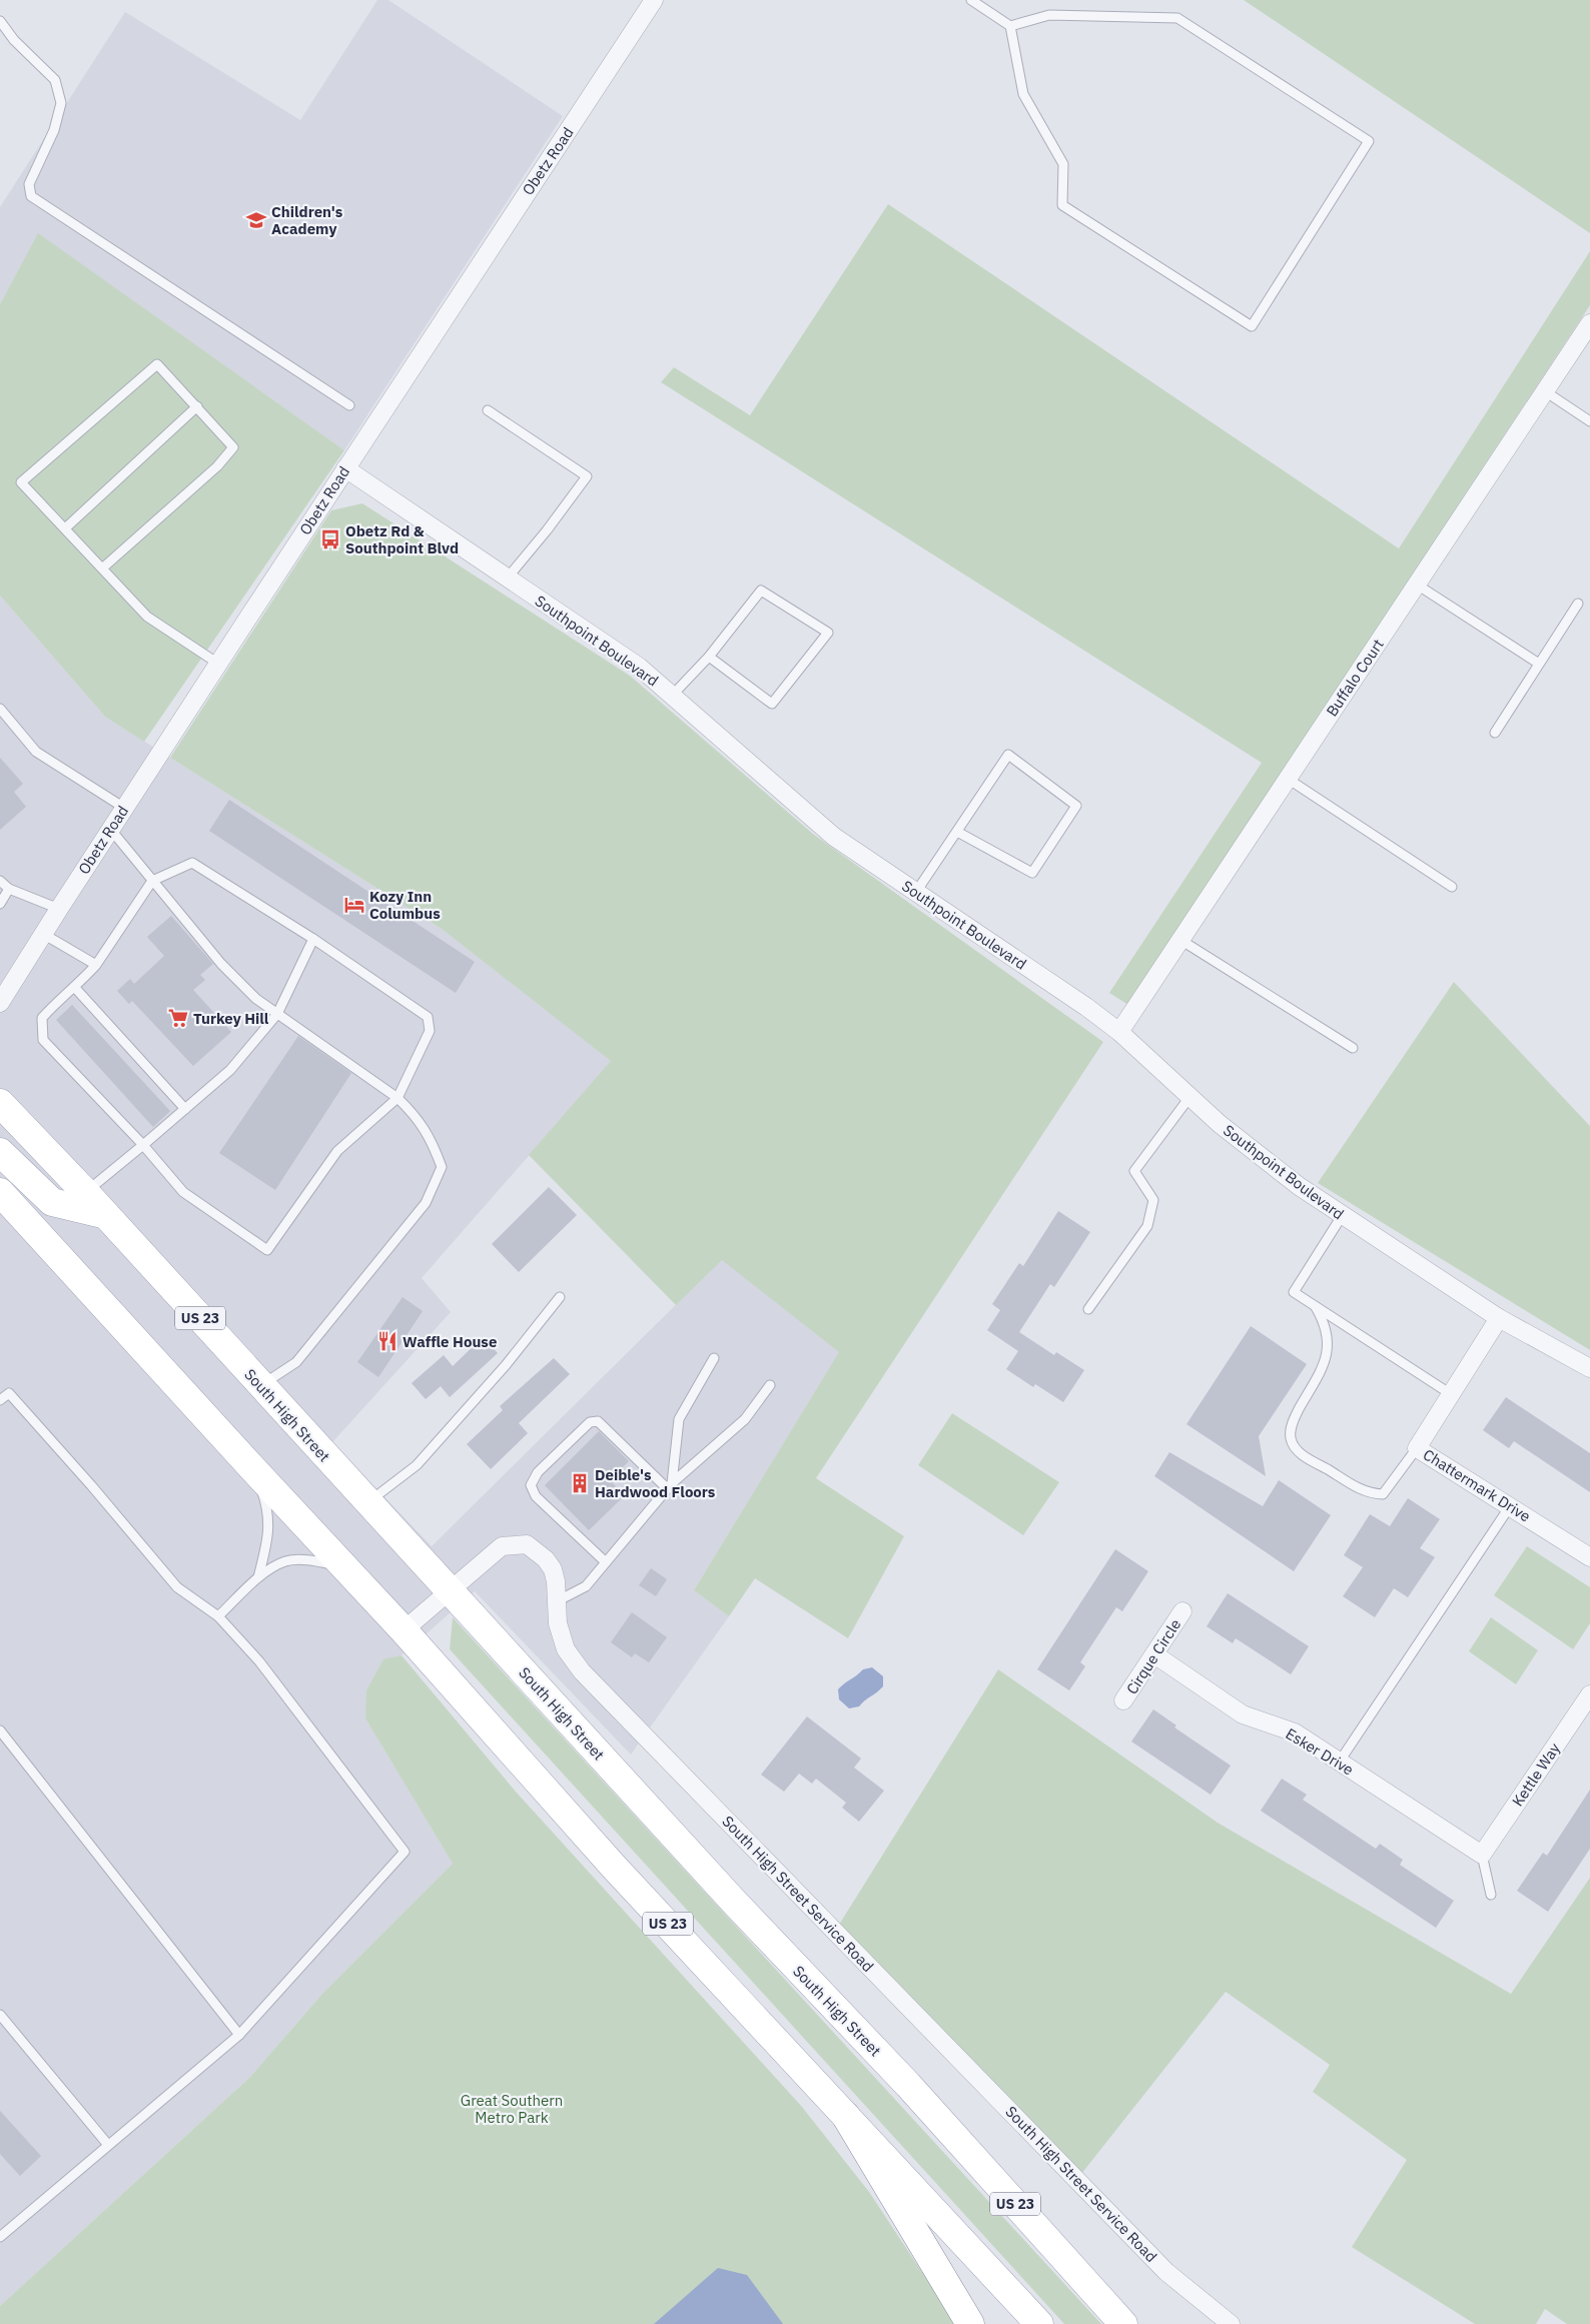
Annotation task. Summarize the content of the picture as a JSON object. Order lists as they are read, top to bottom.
{
  "streets": {
    "main road": ["US 23", "South High Street"],
    "street": [
      "Obetz Road",
      "Southpoint Boulevard",
      "Buffalo Court",
      "Chattermark Drive",
      "Cirque Circle",
      "Esker Drive",
      "Kettle Way",
      "South High Street Service Road"
    ]
  },
  "crossings": [
    ["Obetz Road", "Southpoint Boulevard"],
    ["Southpoint Boulevard", "Buffalo Court"],
    ["Southpoint Boulevard", "Chattermark Drive"],
    ["US 23", "South High Street Service Road"],
    ["South High Street", "South High Street Service Road"],
    ["Cirque Circle", "Esker Drive"],
    ["Esker Drive", "Kettle Way"]
  ],
  "parks": ["Great Southern Metro Park"],
  "places": {
    "school or university": ["Children's Academy"],
    "bus stop": ["Obetz Rd & Southpoint Blvd"],
    "hotel": ["Kozy Inn Columbus"],
    "supermarket": ["Turkey Hill"],
    "restaurant": ["Waffle House"],
    "building": ["Deible's Hardwood Floors"]
  }
}
